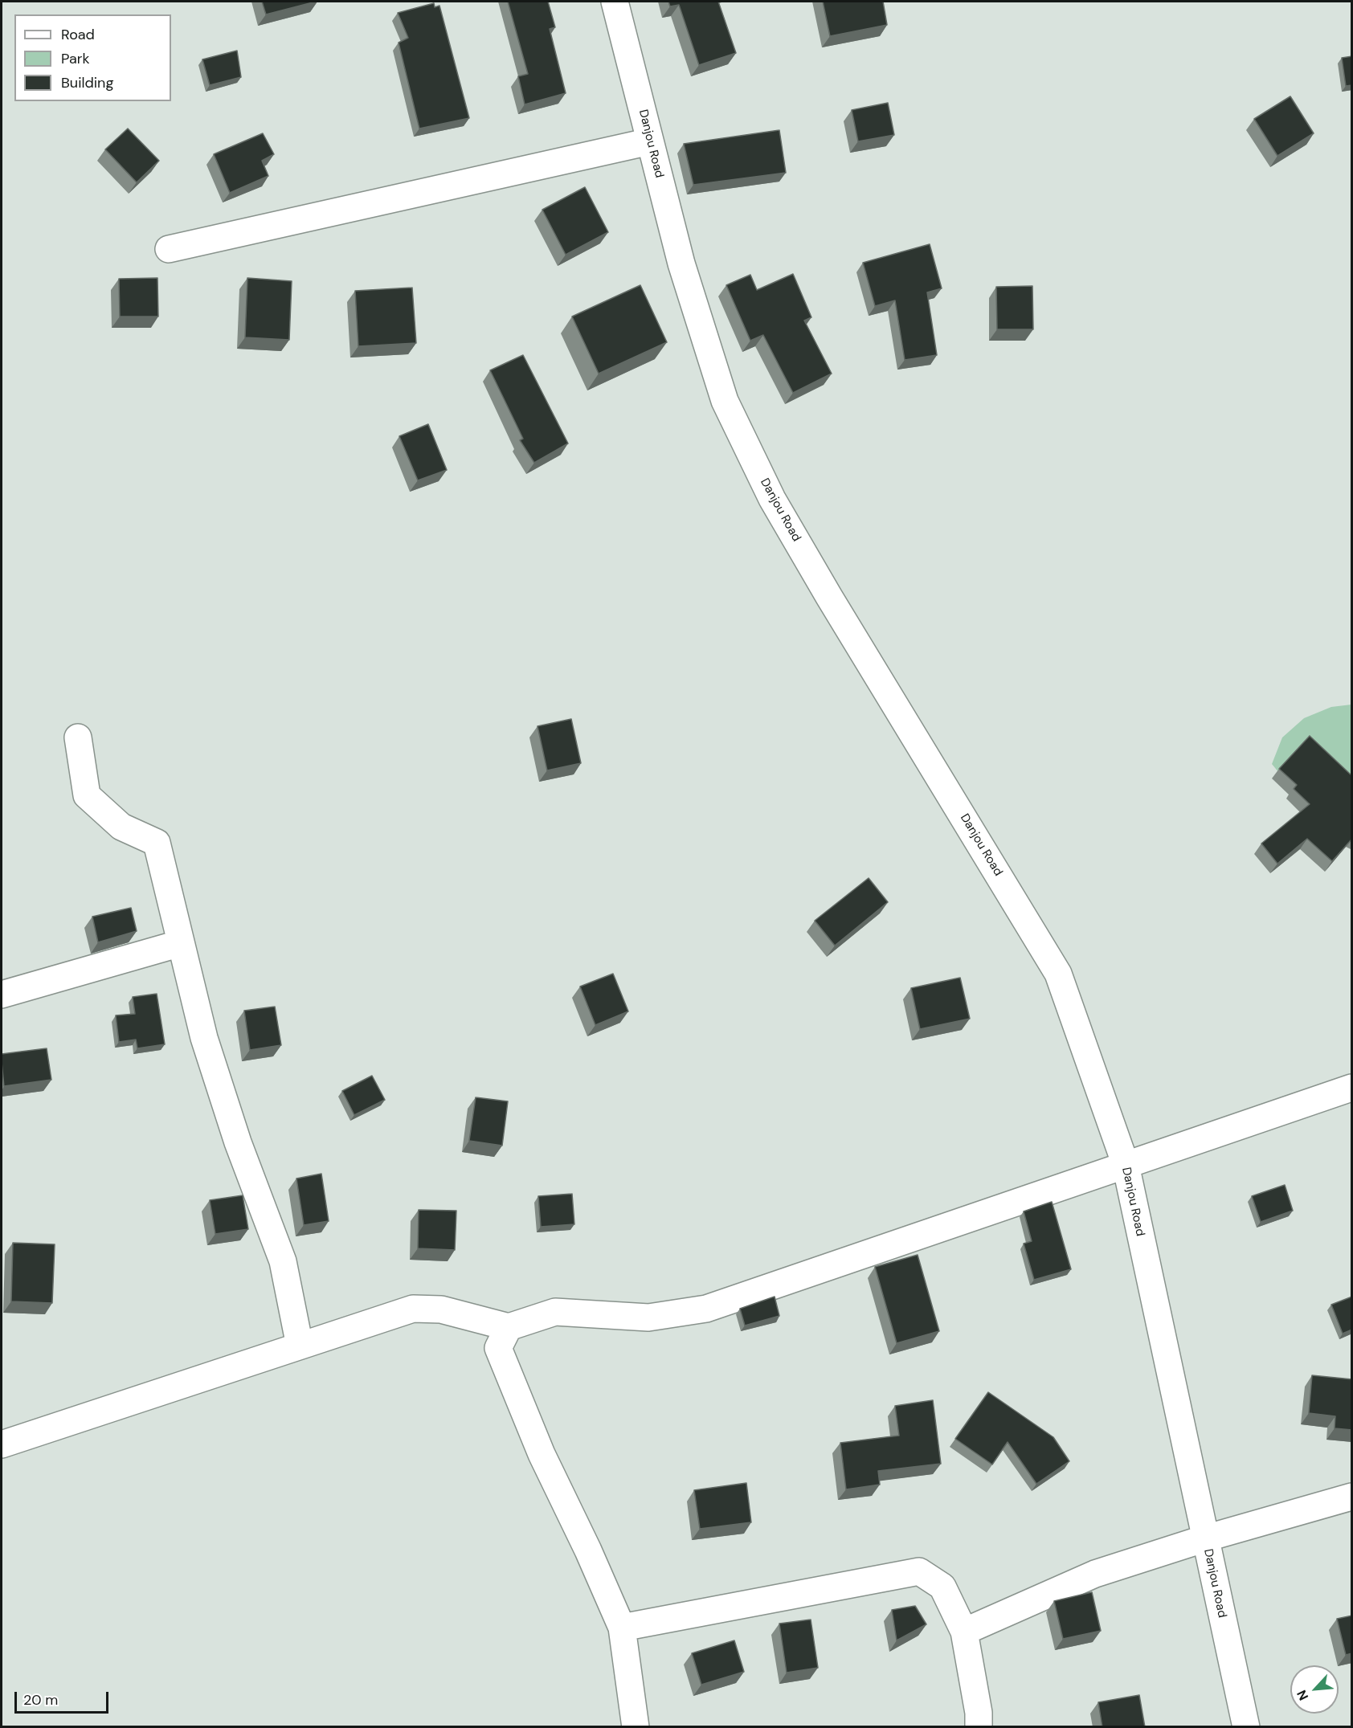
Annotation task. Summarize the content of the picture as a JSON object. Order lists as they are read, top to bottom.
{
  "streets": {
    "street": ["Danjou Road"]
  },
  "legend": ["Road", "Park", "Building"],
  "scale_bar": "20 m",
  "north": "bottom left"
}
